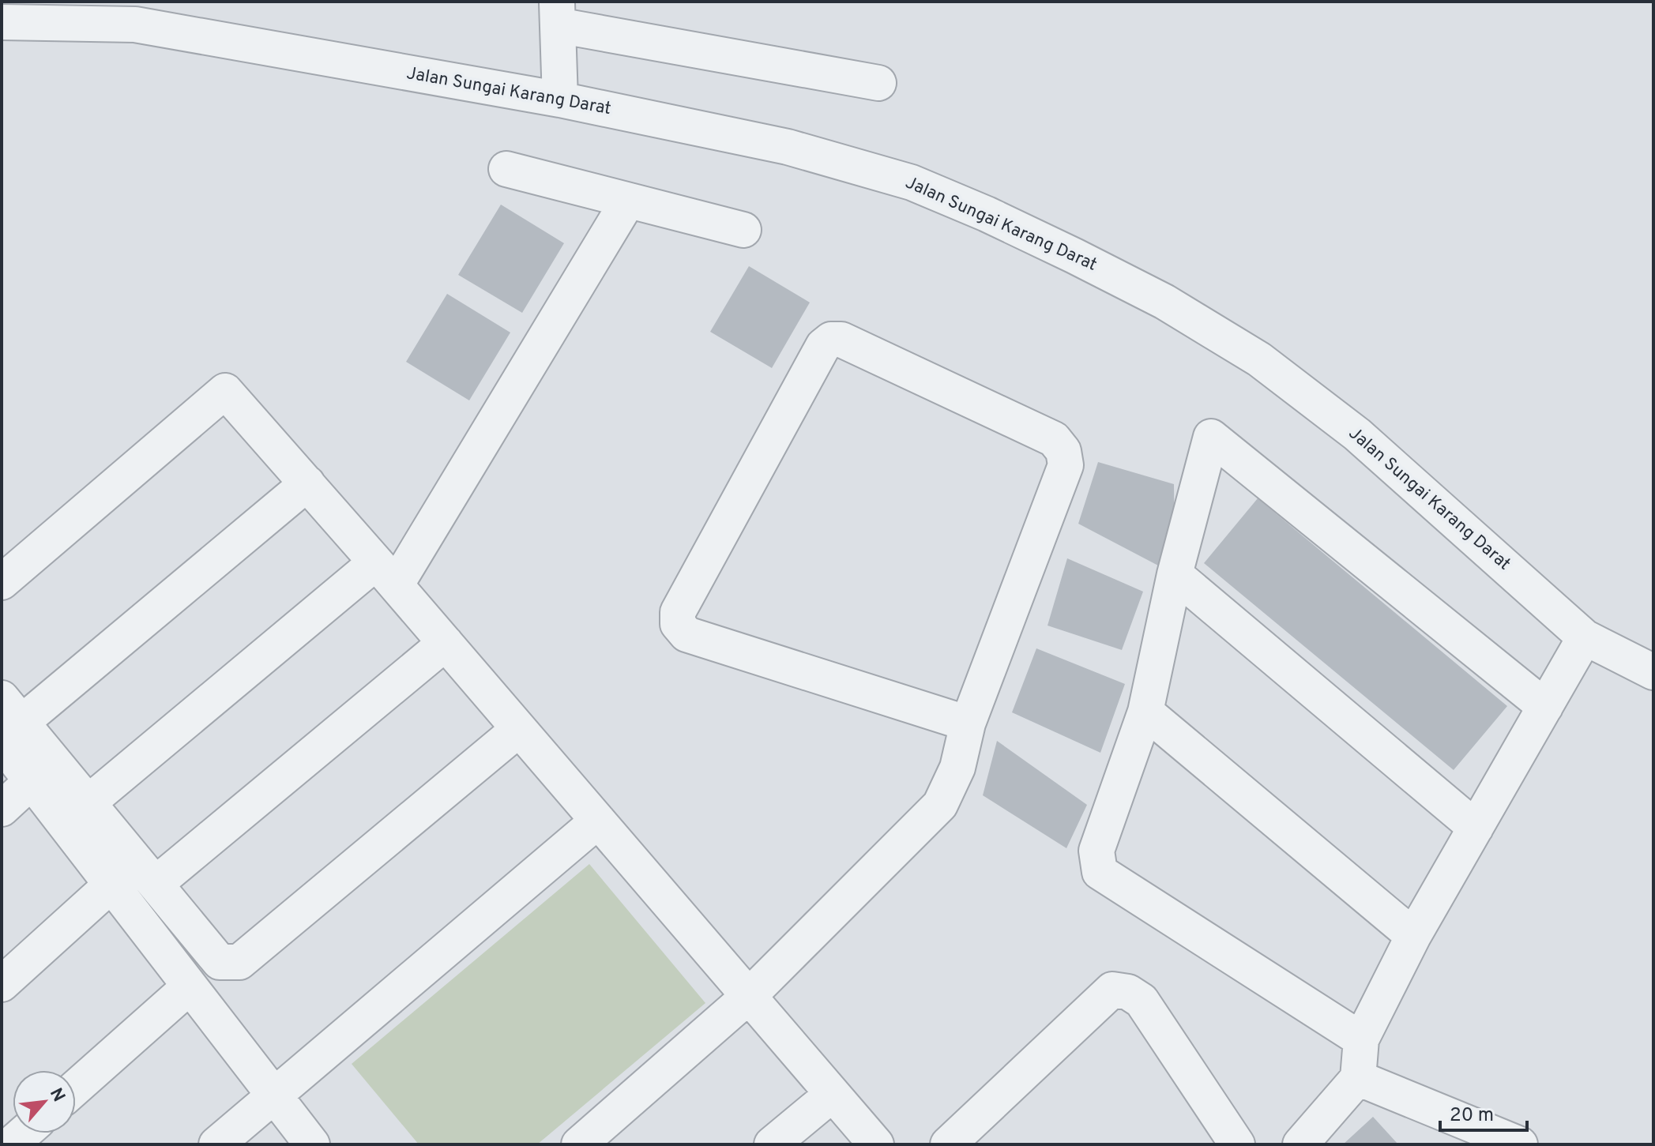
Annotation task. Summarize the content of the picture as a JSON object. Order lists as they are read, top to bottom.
{
  "streets": {
    "street": ["Jalan Sungai Karang Darat"]
  },
  "scale_bar": "20 m",
  "north": "top right"
}
